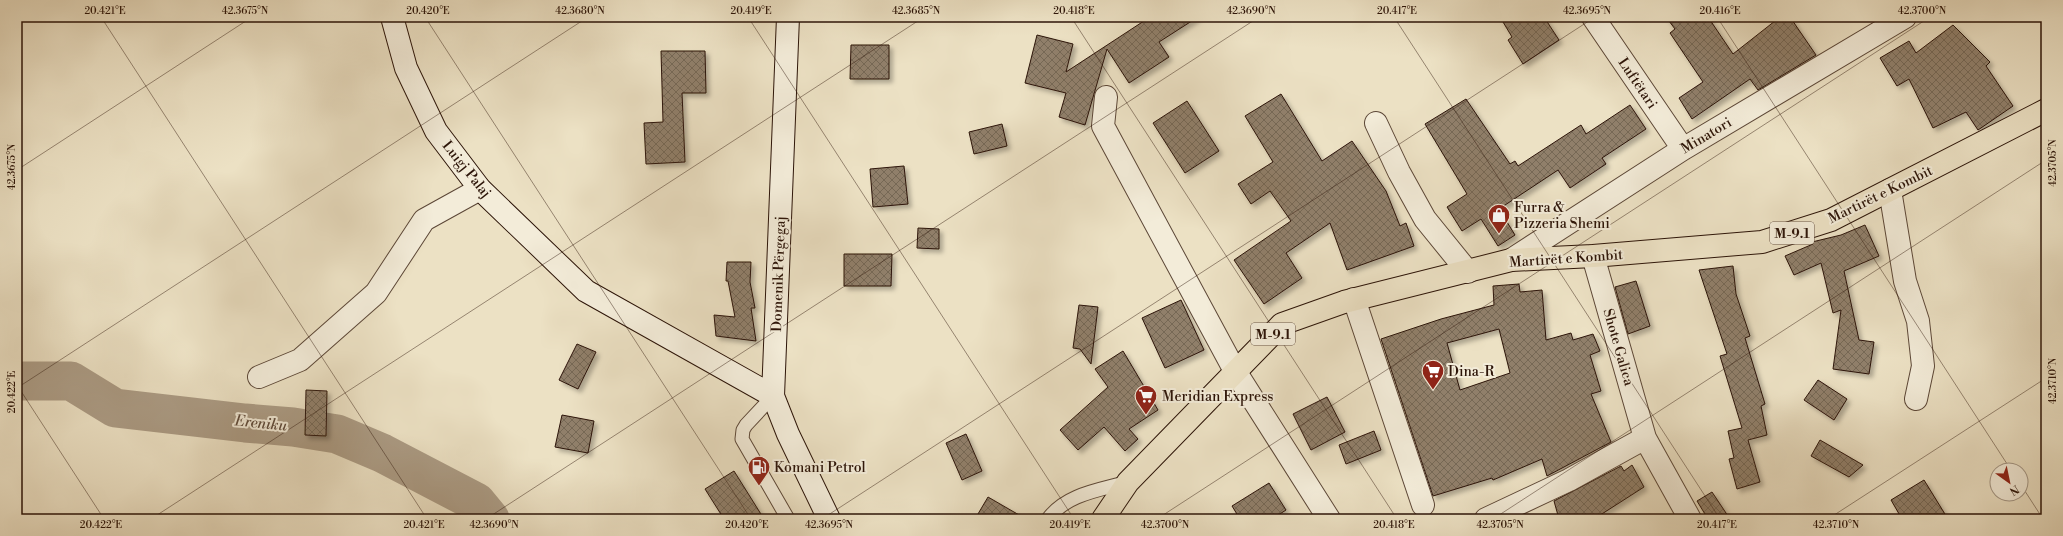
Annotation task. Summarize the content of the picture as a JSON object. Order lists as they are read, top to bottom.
{
  "streets": {
    "main road": ["Martirët e Kombit", "M-9.1"],
    "street": [
      "Luftëtari",
      "Minatori",
      "Luigj Palaj",
      "Domenik Përgegaj",
      "Shote Galica"
    ]
  },
  "crossings": [
    ["Luftëtari", "Minatori"],
    ["Minatori", "Martirët e Kombit"],
    ["Luigj Palaj", "Domenik Përgegaj"],
    ["Martirët e Kombit", "Shote Galica"]
  ],
  "water": ["Ereniku"],
  "places": {
    "shop": ["Furra & Pizzeria Shemi"],
    "supermarket": ["Dina-R", "Meridian Express"],
    "fuel station": ["Komani Petrol"]
  },
  "north": "bottom right",
  "coordinates": [
    "20.421°E",
    "42.3675°N",
    "20.420°E",
    "42.3680°N",
    "20.419°E",
    "42.3685°N",
    "20.418°E",
    "42.3690°N",
    "20.417°E",
    "42.3695°N",
    "20.416°E",
    "42.3700°N",
    "42.3705°N",
    "42.3710°N",
    "20.422°E"
  ]
}
